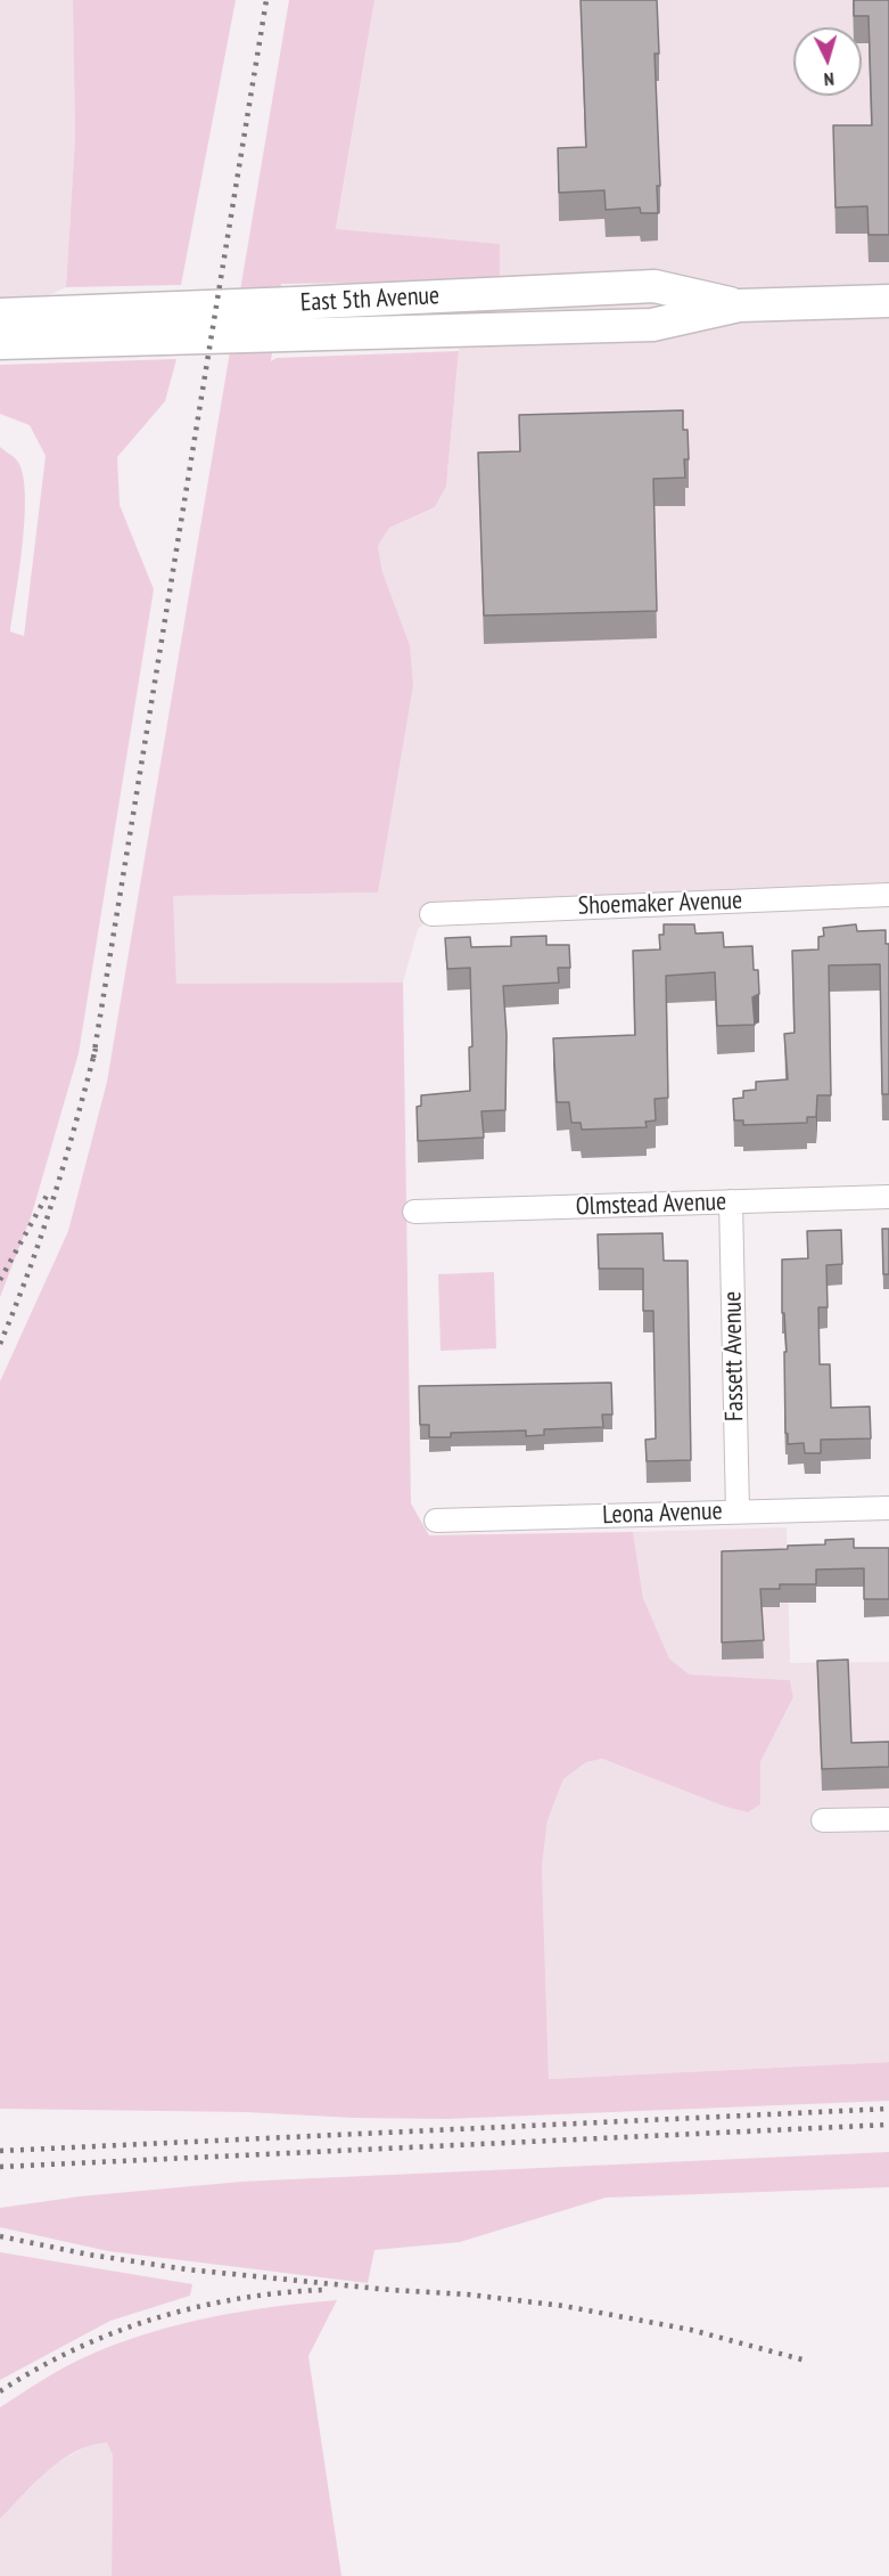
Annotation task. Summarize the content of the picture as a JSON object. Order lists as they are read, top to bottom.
{
  "streets": {
    "main road": ["East 5th Avenue"],
    "street": [
      "Shoemaker Avenue",
      "Olmstead Avenue",
      "Fassett Avenue",
      "Leona Avenue"
    ]
  },
  "crossings": [
    ["Olmstead Avenue", "Fassett Avenue"],
    ["Fassett Avenue", "Leona Avenue"]
  ],
  "north": "bottom"
}
